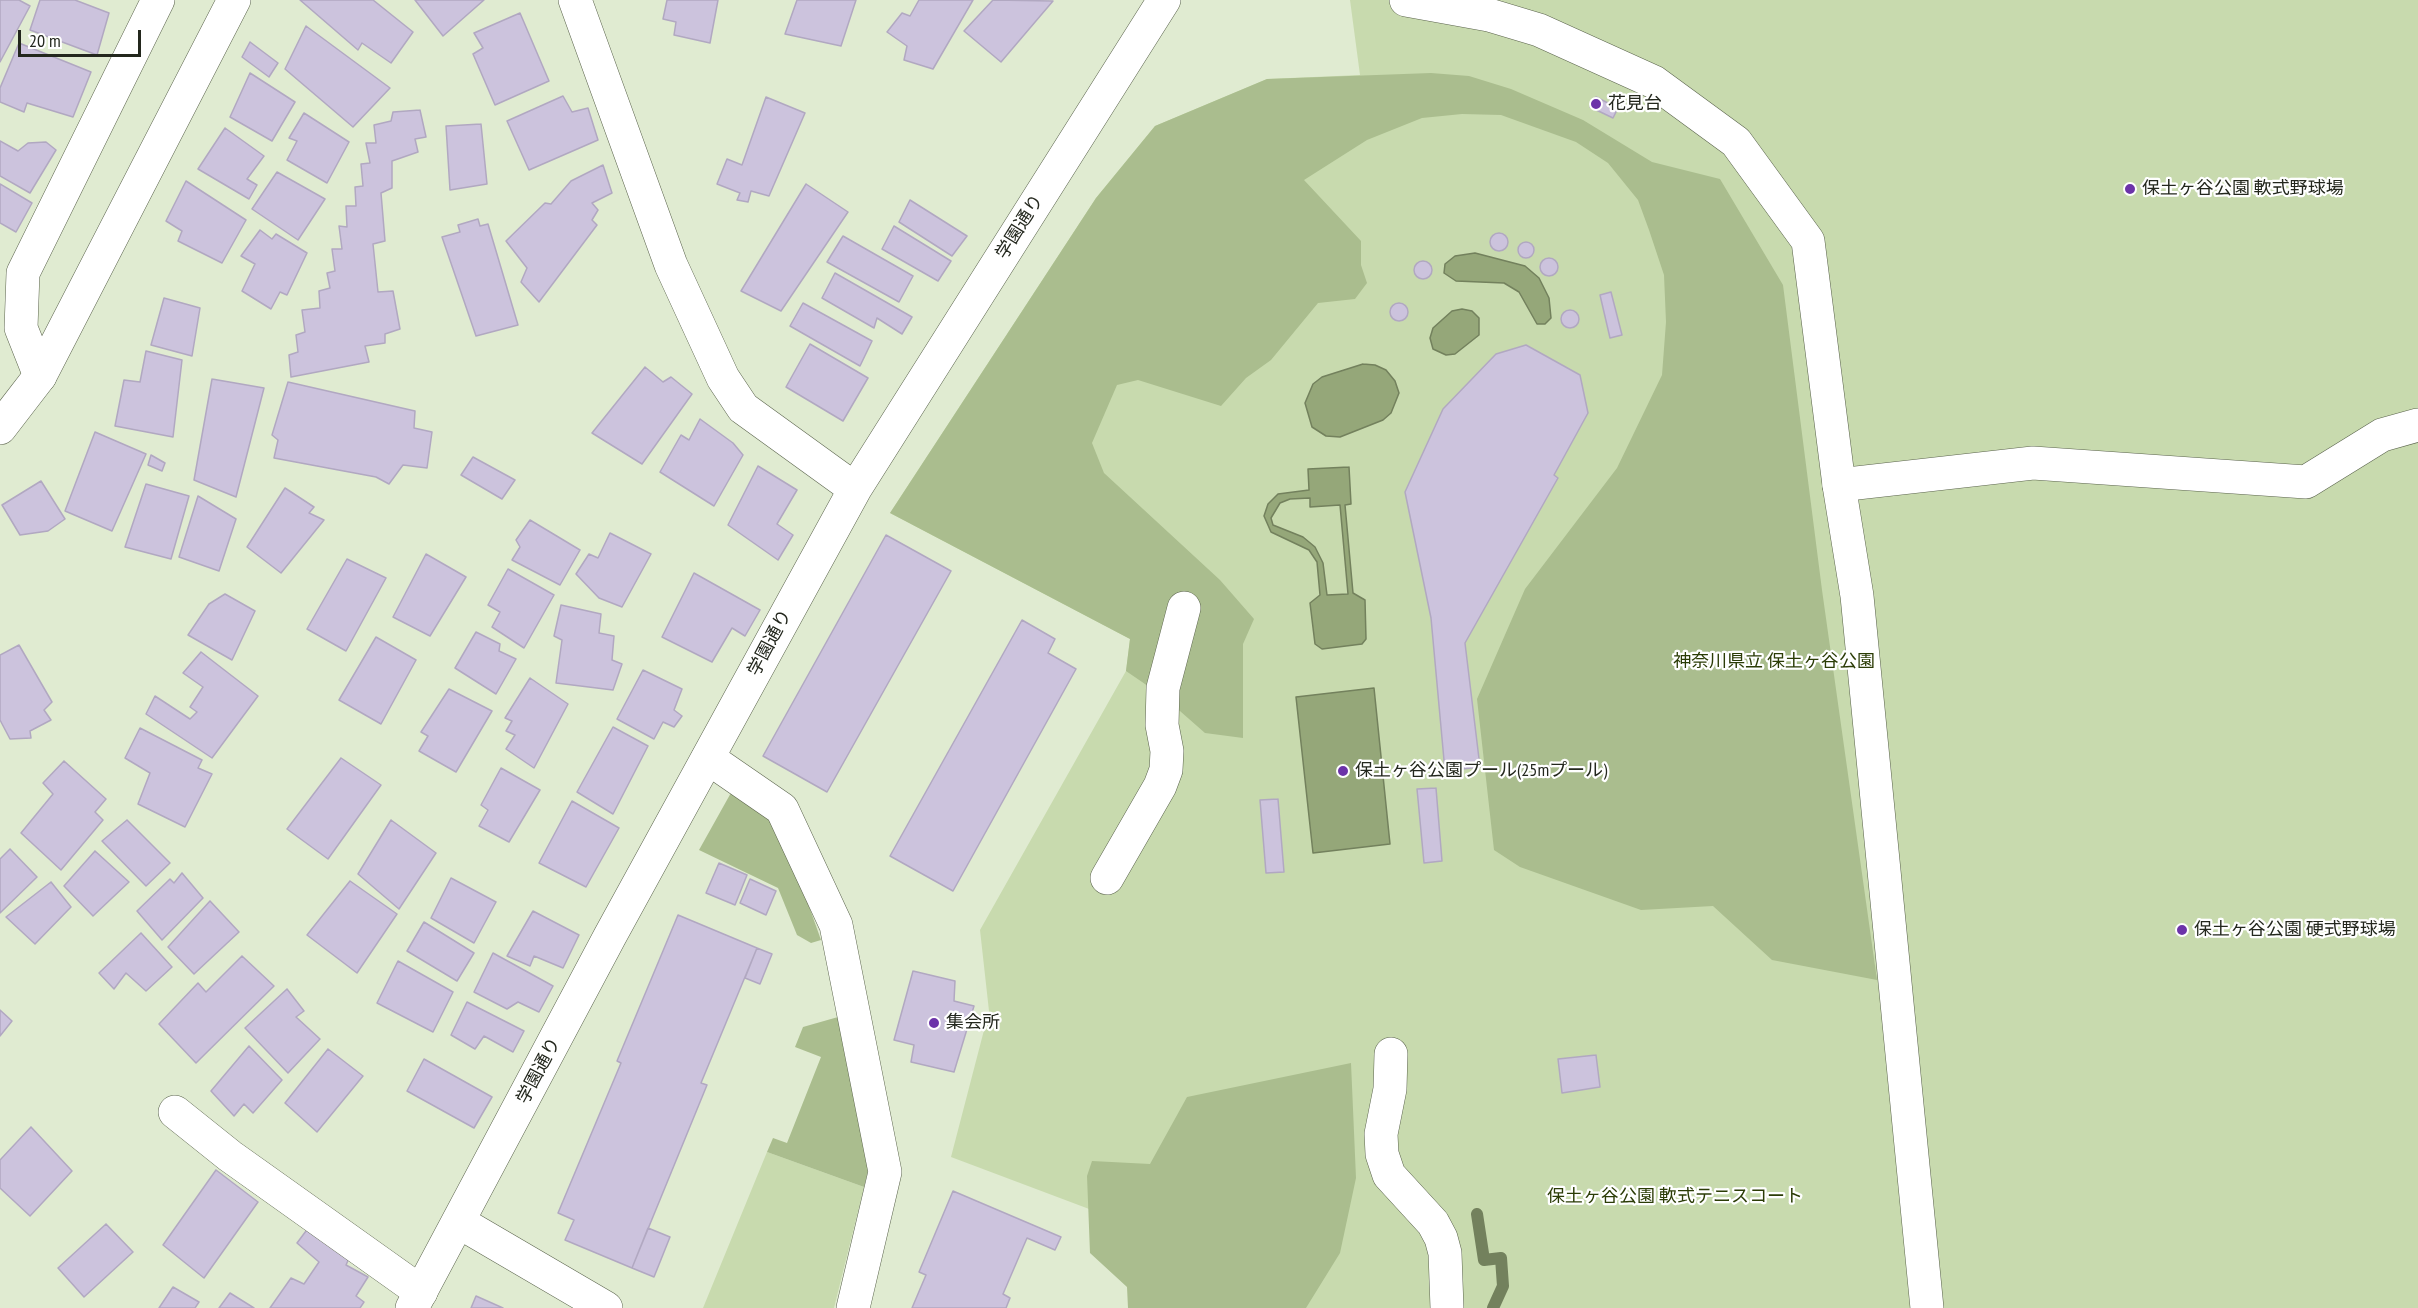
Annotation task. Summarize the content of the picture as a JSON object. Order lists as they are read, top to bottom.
{
  "streets": {
    "street": ["学園通り"]
  },
  "parks": ["神奈川県立 保土ヶ谷公園", "保土ヶ谷公園 軟式テニスコート"],
  "places": [
    "花見台",
    "保土ヶ谷公園 軟式野球場",
    "保土ヶ谷公園プール(25mプール)",
    "保土ヶ谷公園 硬式野球場",
    "集会所"
  ],
  "scale_bar": "20 m"
}
